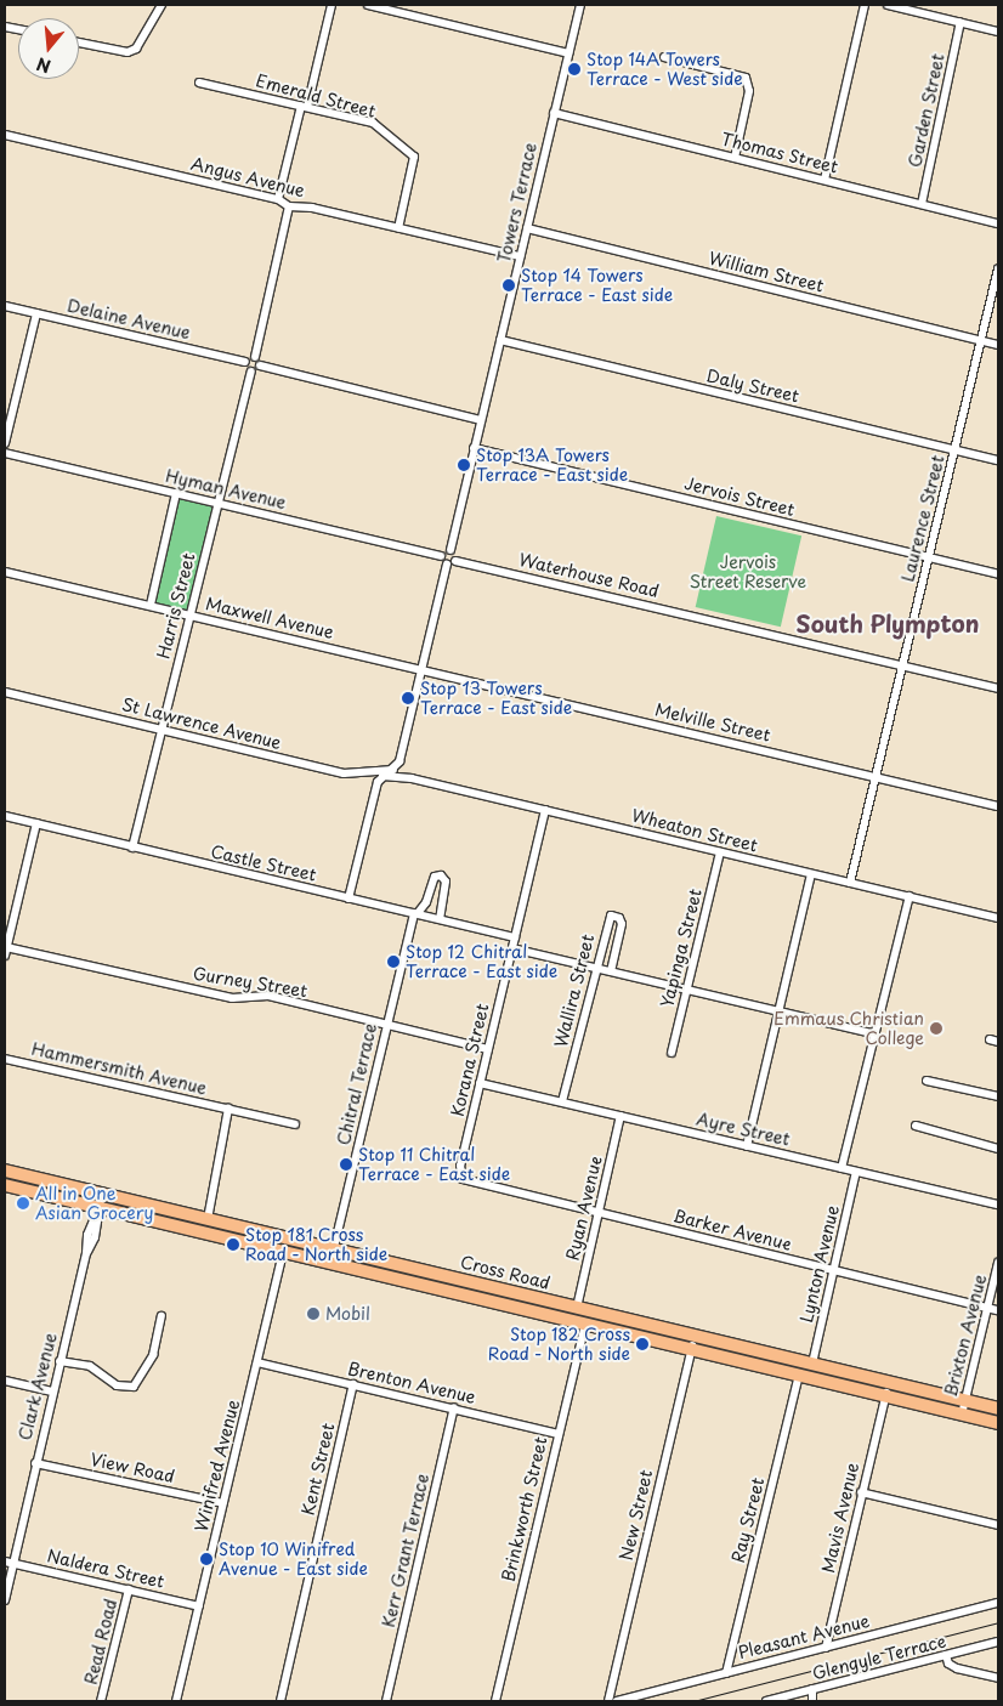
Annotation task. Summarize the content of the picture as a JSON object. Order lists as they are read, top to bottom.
{
  "streets": {
    "highway": ["Cross Road"],
    "street": [
      "Emerald Street",
      "Garden Street",
      "Thomas Street",
      "Angus Avenue",
      "Towers Terrace",
      "William Street",
      "Delaine Avenue",
      "Daly Street",
      "Hyman Avenue",
      "Jervois Street",
      "Laurence Street",
      "Waterhouse Road",
      "Harris Street",
      "Maxwell Avenue",
      "Melville Street",
      "St Lawrence Avenue",
      "Wheaton Street",
      "Castle Street",
      "Yapinga Street",
      "Gurney Street",
      "Wallira Street",
      "Korana Street",
      "Hammersmith Avenue",
      "Chitral Terrace",
      "Ayre Street",
      "Ryan Avenue",
      "Barker Avenue",
      "Lynton Avenue",
      "Brixton Avenue",
      "Brenton Avenue",
      "Clark Avenue",
      "Winifred Avenue",
      "View Road",
      "Kent Street",
      "Brinkworth Street",
      "New Street",
      "Mavis Avenue",
      "Ray Street",
      "Kerr Grant Terrace",
      "Naldera Street",
      "Pleasant Avenue",
      "Read Road",
      "Glengyle Terrace"
    ]
  },
  "crossings": [
    ["Emerald Street", "Angus Avenue"],
    ["Garden Street", "Thomas Street"],
    ["Thomas Street", "Towers Terrace"],
    ["Angus Avenue", "Towers Terrace"],
    ["Towers Terrace", "William Street"],
    ["Towers Terrace", "Daly Street"],
    ["Towers Terrace", "Jervois Street"],
    ["William Street", "Laurence Street"],
    ["Daly Street", "Laurence Street"],
    ["Hyman Avenue", "Harris Street"],
    ["Jervois Street", "Laurence Street"],
    ["Laurence Street", "Waterhouse Road"],
    ["Laurence Street", "Melville Street"],
    ["Laurence Street", "Wheaton Street"],
    ["Harris Street", "Maxwell Avenue"],
    ["Harris Street", "St Lawrence Avenue"],
    ["Harris Street", "Castle Street"],
    ["Maxwell Avenue", "Melville Street"],
    ["Wheaton Street", "Yapinga Street"],
    ["Wheaton Street", "Korana Street"],
    ["Castle Street", "Korana Street"],
    ["Castle Street", "Chitral Terrace"],
    ["Gurney Street", "Korana Street"],
    ["Gurney Street", "Chitral Terrace"],
    ["Wallira Street", "Ayre Street"],
    ["Korana Street", "Ayre Street"],
    ["Korana Street", "Barker Avenue"],
    ["Chitral Terrace", "Cross Road"],
    ["Ayre Street", "Ryan Avenue"],
    ["Ayre Street", "Lynton Avenue"],
    ["Ryan Avenue", "Barker Avenue"],
    ["Ryan Avenue", "Cross Road"],
    ["Barker Avenue", "Lynton Avenue"],
    ["Barker Avenue", "Brixton Avenue"],
    ["Lynton Avenue", "Cross Road"],
    ["Cross Road", "Brixton Avenue"],
    ["Cross Road", "Clark Avenue"],
    ["Cross Road", "Winifred Avenue"],
    ["Cross Road", "Brinkworth Street"],
    ["Cross Road", "New Street"],
    ["Cross Road", "Mavis Avenue"],
    ["Cross Road", "Ray Street"],
    ["Brenton Avenue", "Winifred Avenue"],
    ["Brenton Avenue", "Kent Street"],
    ["Brenton Avenue", "Brinkworth Street"],
    ["Brenton Avenue", "Kerr Grant Terrace"],
    ["Clark Avenue", "View Road"],
    ["Clark Avenue", "Naldera Street"],
    ["Winifred Avenue", "View Road"],
    ["Winifred Avenue", "Naldera Street"],
    ["Mavis Avenue", "Pleasant Avenue"],
    ["Ray Street", "Pleasant Avenue"],
    ["Naldera Street", "Read Road"]
  ],
  "districts": ["South Plympton"],
  "parks": ["Jervois Street Reserve"],
  "places": [
    "Stop 14A Towers Terrace - West side",
    "Stop 14 Towers Terrace - East side",
    "Stop 13A Towers Terrace - East side",
    "Stop 13 Towers Terrace - East side",
    "Stop 12 Chitral Terrace - East side",
    "Emmaus Christian College",
    "Stop 11 Chitral Terrace - East side",
    "All in One Asian Grocery",
    "Stop 181 Cross Road - North side",
    "Mobil",
    "Stop 182 Cross Road - North side",
    "Stop 10 Winifred Avenue - East side"
  ],
  "north": "bottom"
}
